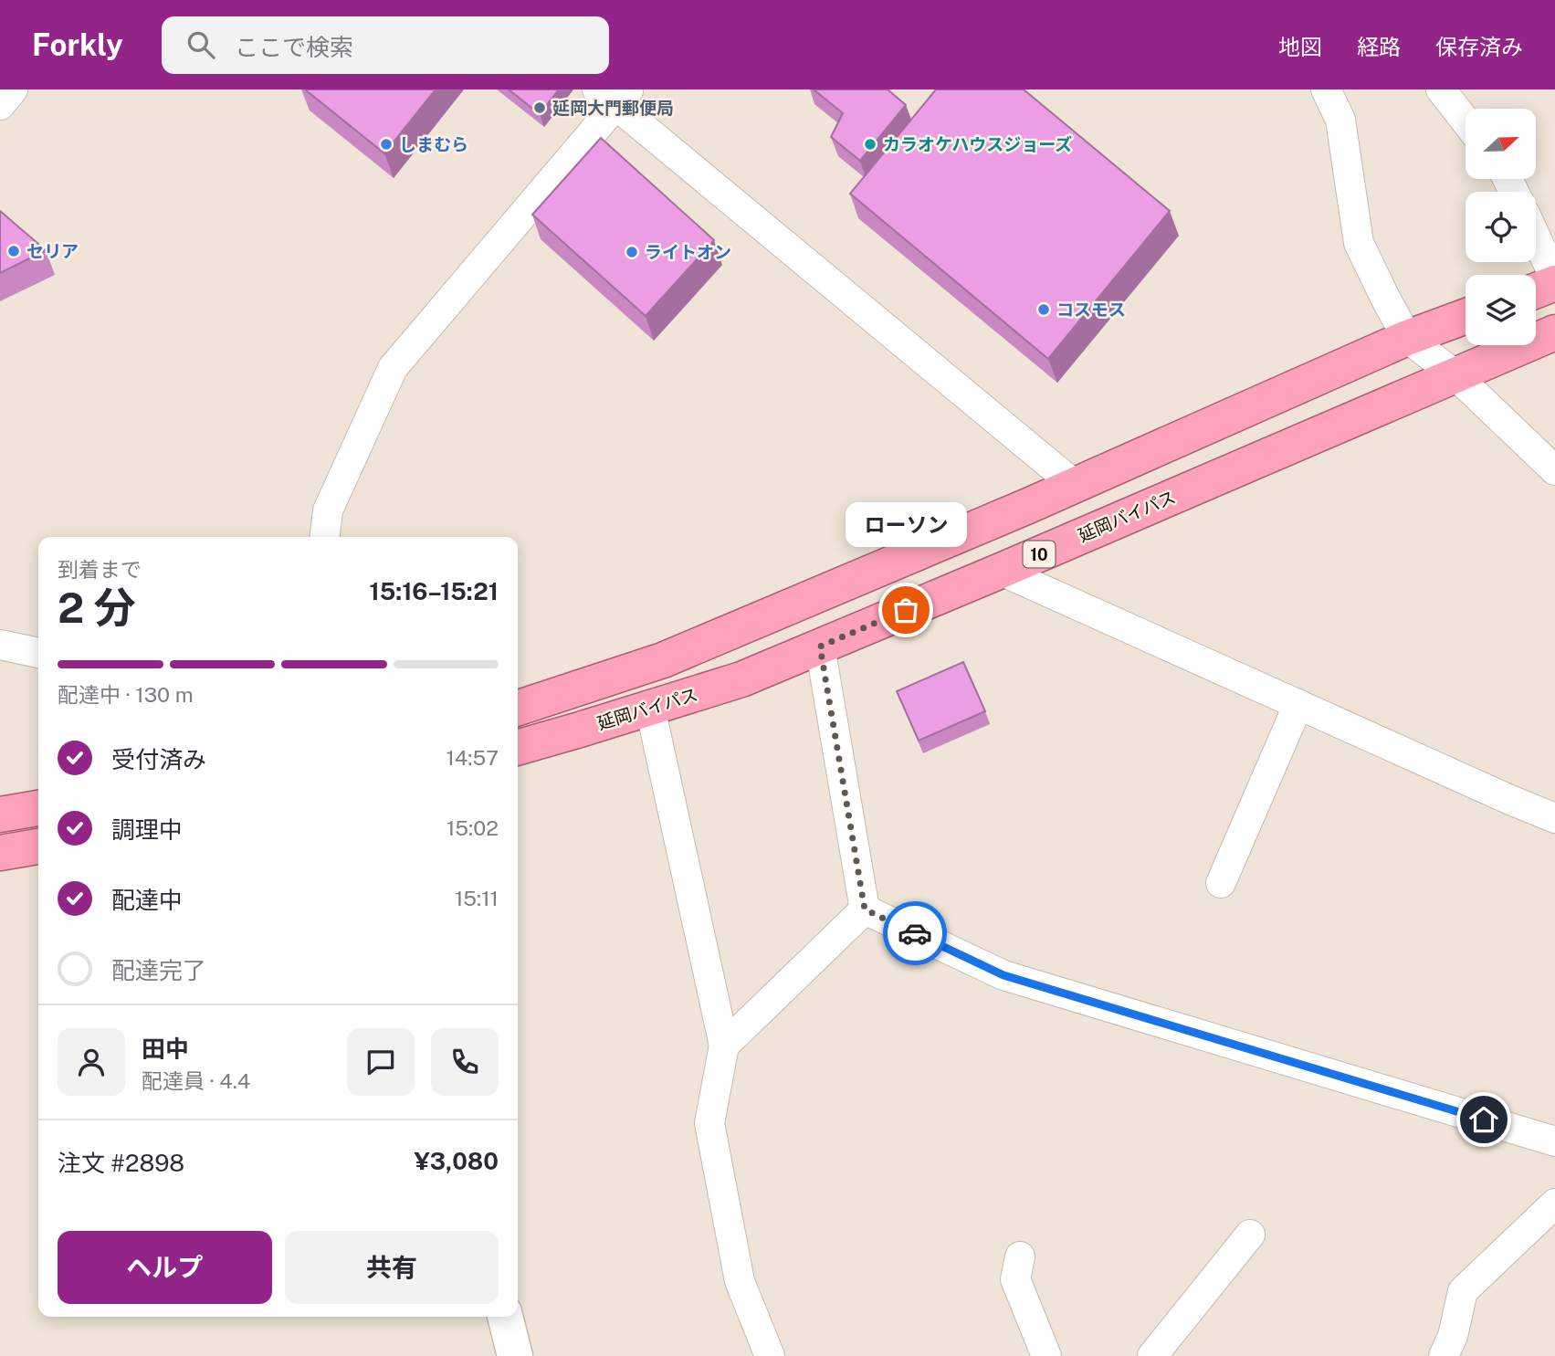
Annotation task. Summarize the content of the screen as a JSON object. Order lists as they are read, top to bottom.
{
  "streets": {
    "highway": ["延岡バイパス", "10"]
  },
  "places": [
    "延岡大門郵便局",
    "しまむら",
    "カラオケハウスジョーズ",
    "セリア",
    "ライトオン",
    "コスモス",
    "ローソン"
  ],
  "north": "right",
  "page": {
    "header": "Forkly",
    "search": "ここで検索",
    "nav": ["地図", "経路", "保存済み"],
    "bubble": "ローソン",
    "heading": ["2 分", "到着まで", "15:16–15:21"],
    "panel": [
      "田中",
      "配達員 · 4.4",
      "注文 #2898",
      "¥3,080"
    ],
    "bar": "配達中 · 130 m",
    "list": [
      ["受付済み", "14:57"],
      ["調理中", "15:02"],
      ["配達中", "15:11"],
      "配達完了"
    ],
    "buttons": ["ヘルプ", "共有"]
  }
}
